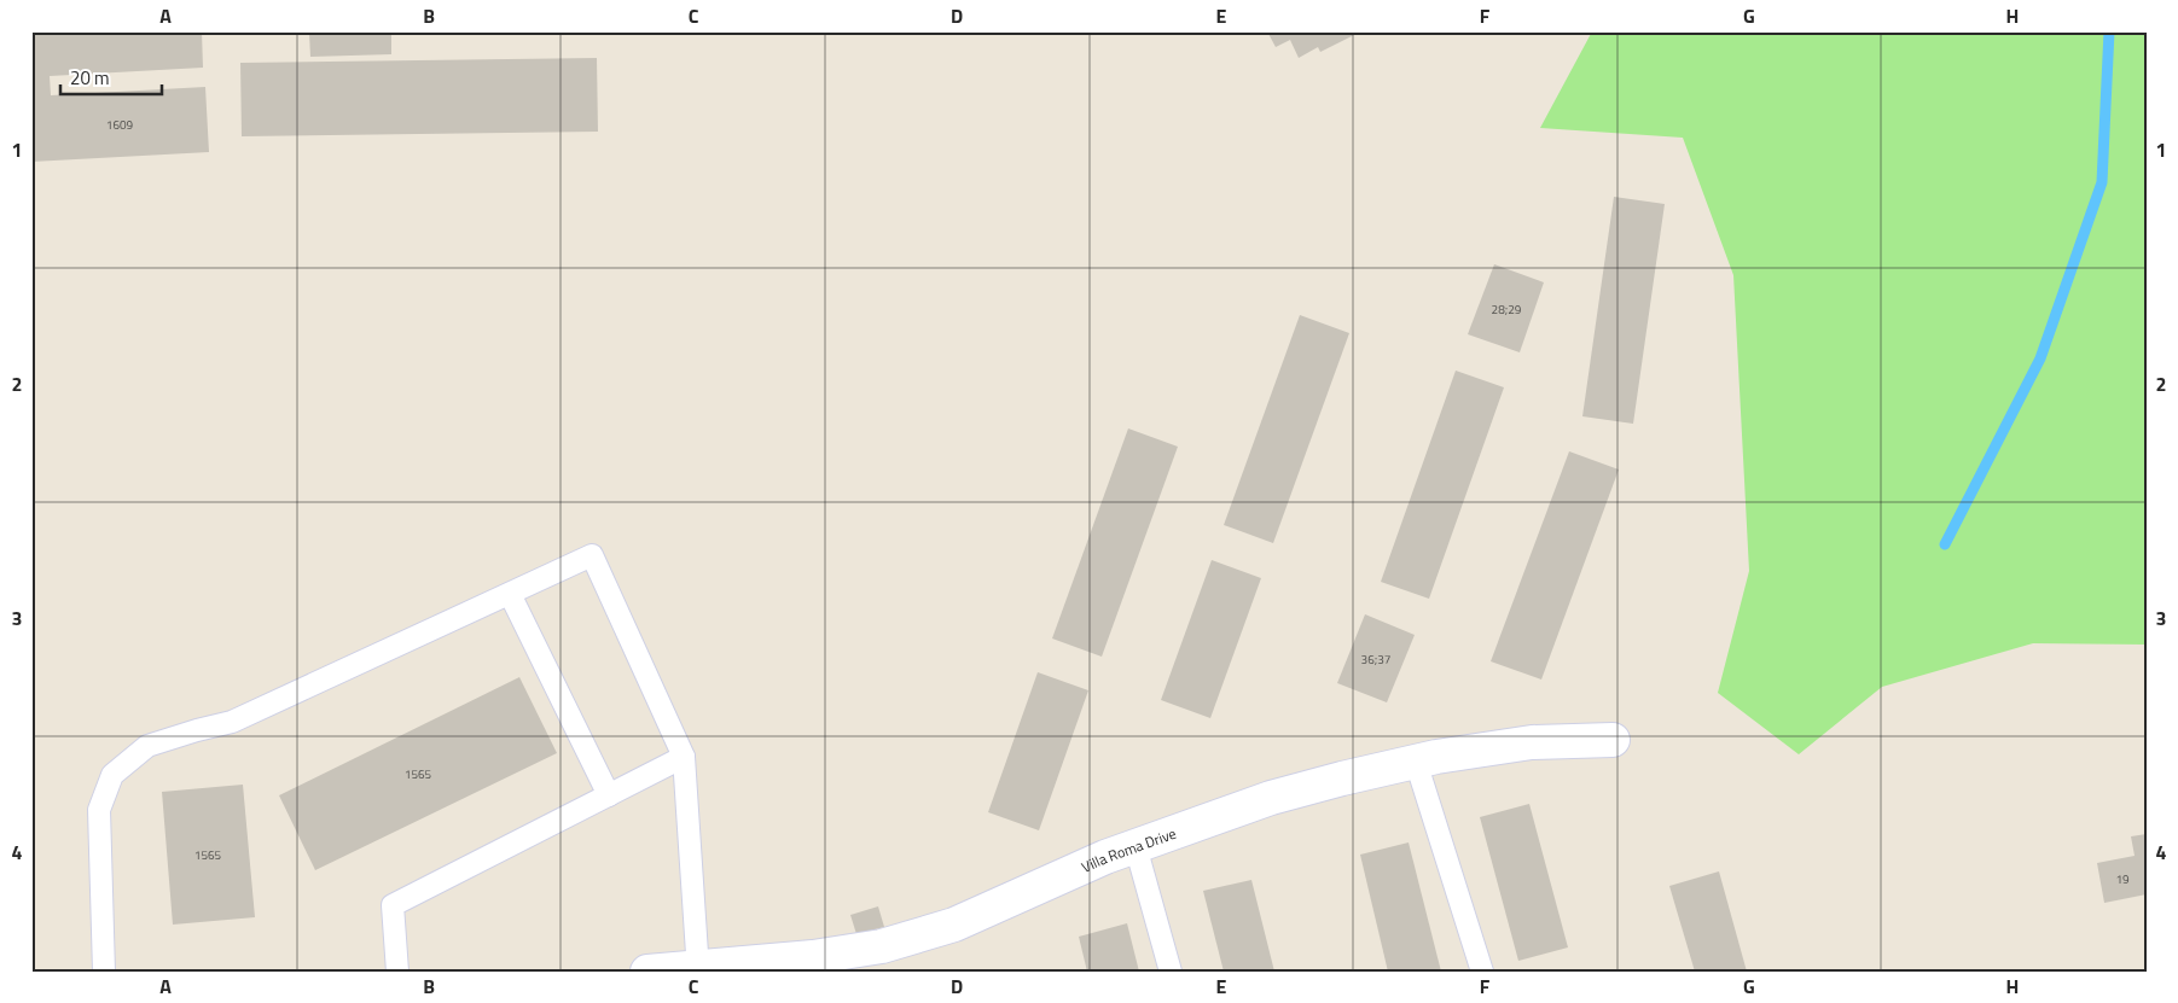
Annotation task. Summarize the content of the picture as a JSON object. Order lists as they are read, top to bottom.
{
  "streets": {
    "street": ["Villa Roma Drive"]
  },
  "house_numbers": [
    "1609",
    "28;29",
    "36;37",
    "1565",
    "1565",
    "19"
  ],
  "scale_bar": "20 m",
  "grid": {
    "columns": [
      "A",
      "B",
      "C",
      "D",
      "E",
      "F",
      "G",
      "H"
    ],
    "rows": [
      "1",
      "2",
      "3",
      "4"
    ]
  }
}
